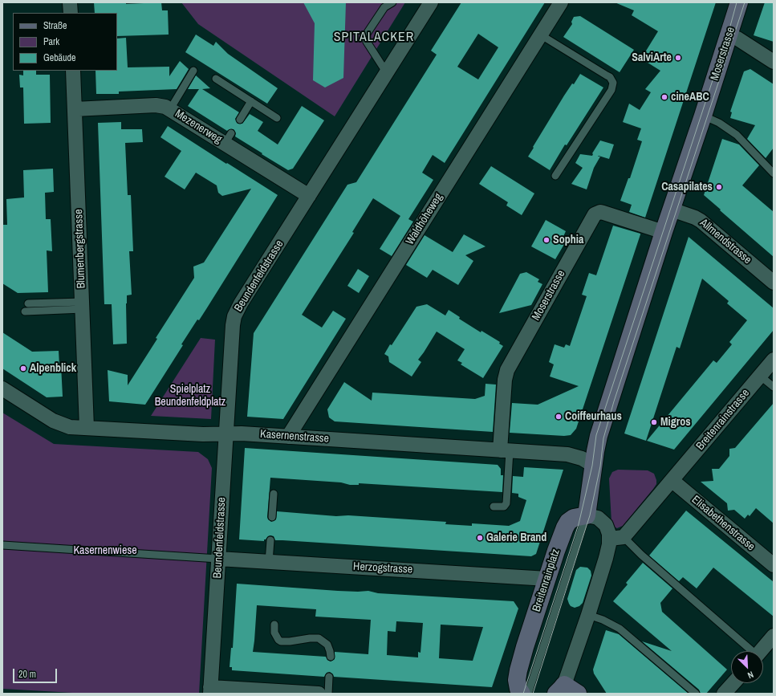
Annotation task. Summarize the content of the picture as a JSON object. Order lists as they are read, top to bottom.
{
  "streets": {
    "street": [
      "Moserstrasse",
      "Mezenerweg",
      "Waldhöheweg",
      "Allmendstrasse",
      "Blumenbergstrasse",
      "Beundenfeldstrasse",
      "Breitenrainstrasse",
      "Kasernenstrasse",
      "Elisabethenstrasse",
      "Herzogstrasse",
      "Breitenrainplatz"
    ]
  },
  "crossings": [
    ["Moserstrasse", "Allmendstrasse"],
    ["Moserstrasse", "Kasernenstrasse"],
    ["Moserstrasse", "Breitenrainplatz"],
    ["Mezenerweg", "Blumenbergstrasse"],
    ["Mezenerweg", "Beundenfeldstrasse"],
    ["Waldhöheweg", "Kasernenstrasse"],
    ["Blumenbergstrasse", "Kasernenstrasse"],
    ["Beundenfeldstrasse", "Kasernenstrasse"],
    ["Beundenfeldstrasse", "Herzogstrasse"],
    ["Breitenrainstrasse", "Elisabethenstrasse"],
    ["Herzogstrasse", "Breitenrainplatz"]
  ],
  "districts": ["SPITALACKER"],
  "parks": ["Spielplatz Beundenfeldplatz", "Kasernenwiese"],
  "places": [
    "SalviArte",
    "cineABC",
    "Casapilates",
    "Sophia",
    "Alpenblick",
    "Coiffeurhaus",
    "Migros",
    "Galerie Brand"
  ],
  "legend": ["Straße", "Park", "Gebäude"],
  "scale_bar": "20 m",
  "north": "bottom right"
}
